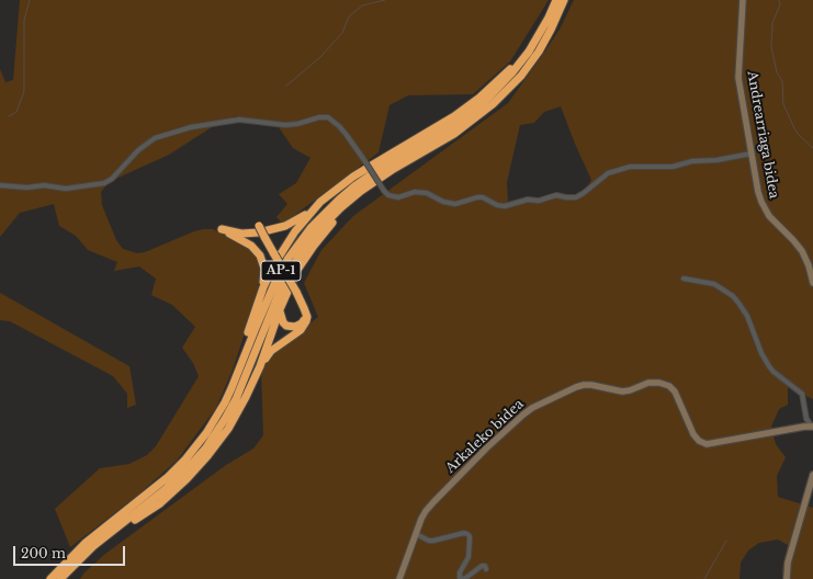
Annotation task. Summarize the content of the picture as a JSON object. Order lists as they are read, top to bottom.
{
  "streets": {
    "highway": ["AP-1"],
    "street": ["Andrearriaga bidea", "Arkaleko bidea"]
  },
  "scale_bar": "200 m"
}
